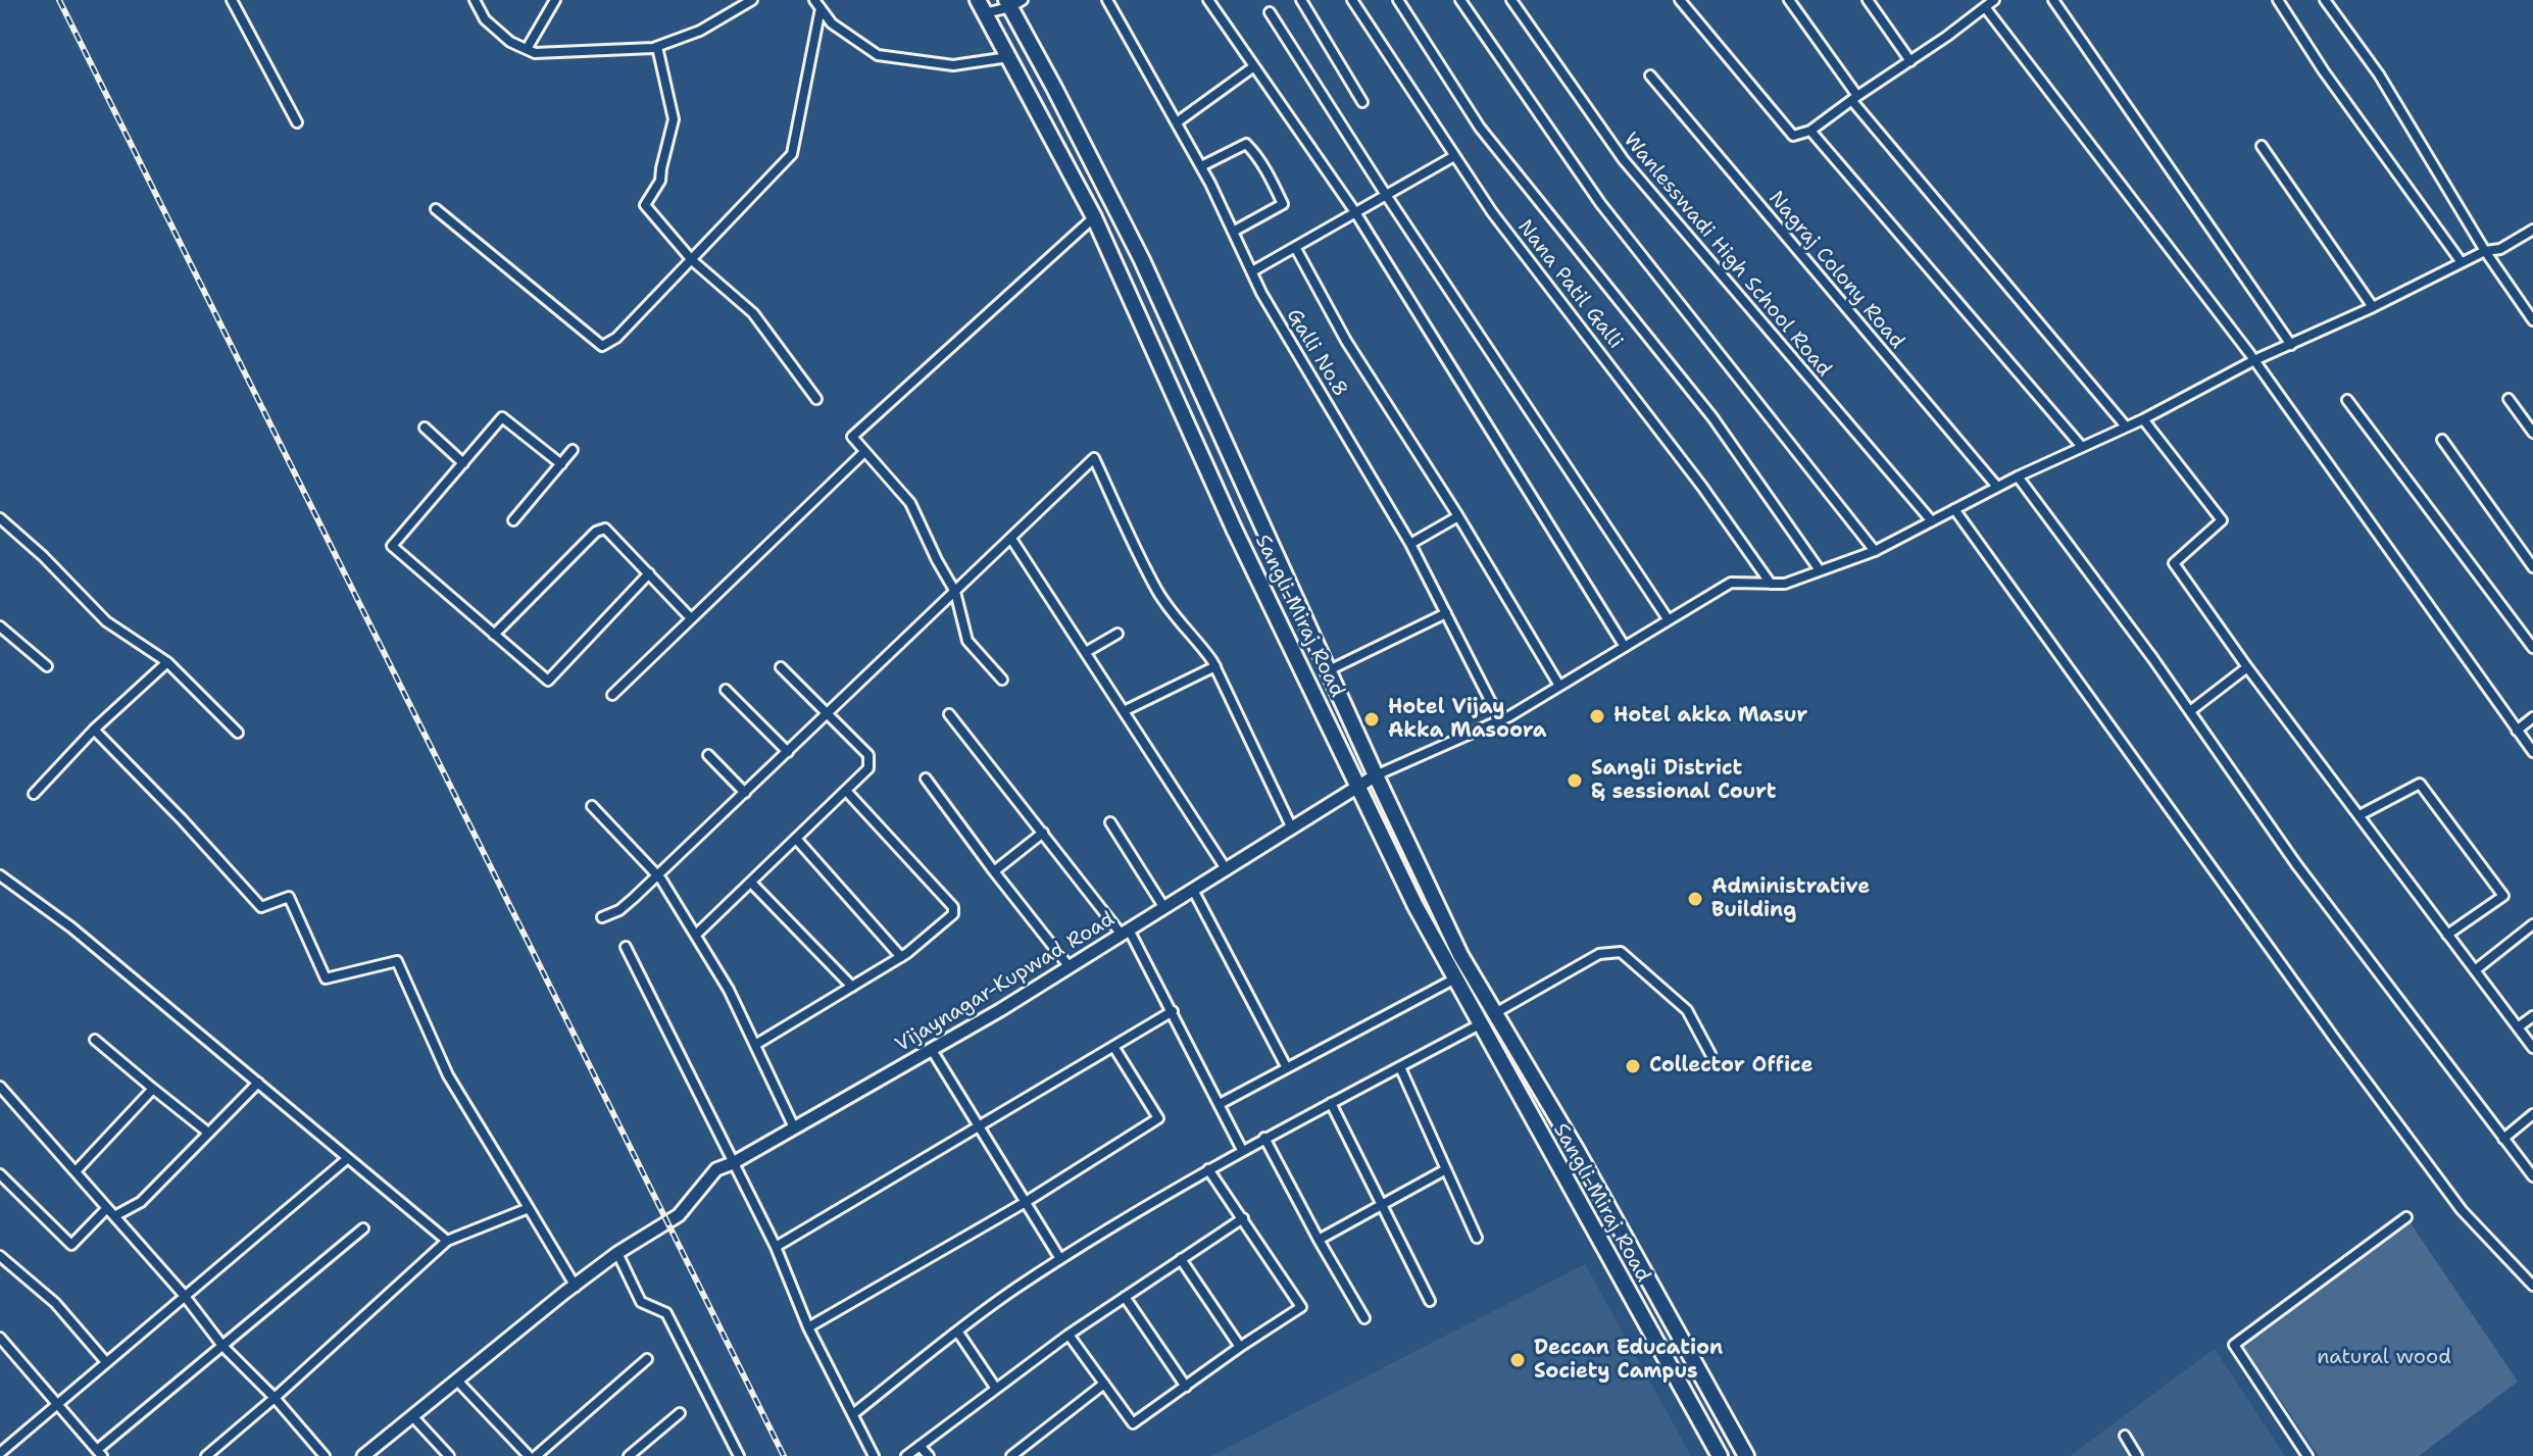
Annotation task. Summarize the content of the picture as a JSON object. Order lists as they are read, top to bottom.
{
  "streets": {
    "highway": ["Sangli-Miraj Road"],
    "street": [
      "Wanlesswadi High School Road",
      "Nagraj Colony Road",
      "Nana Patil Galli",
      "Galli No.8",
      "Vijaynagar-Kupwad Road"
    ]
  },
  "crossings": [
    ["Sangli-Miraj Road", "Vijaynagar-Kupwad Road"]
  ],
  "parks": ["natural wood"],
  "places": [
    "Hotel akka Masur",
    "Hotel Vijay Akka Masoora",
    "Sangli District & sessional Court",
    "Administrative Building",
    "Collector Office",
    "Deccan Education Society Campus"
  ]
}
